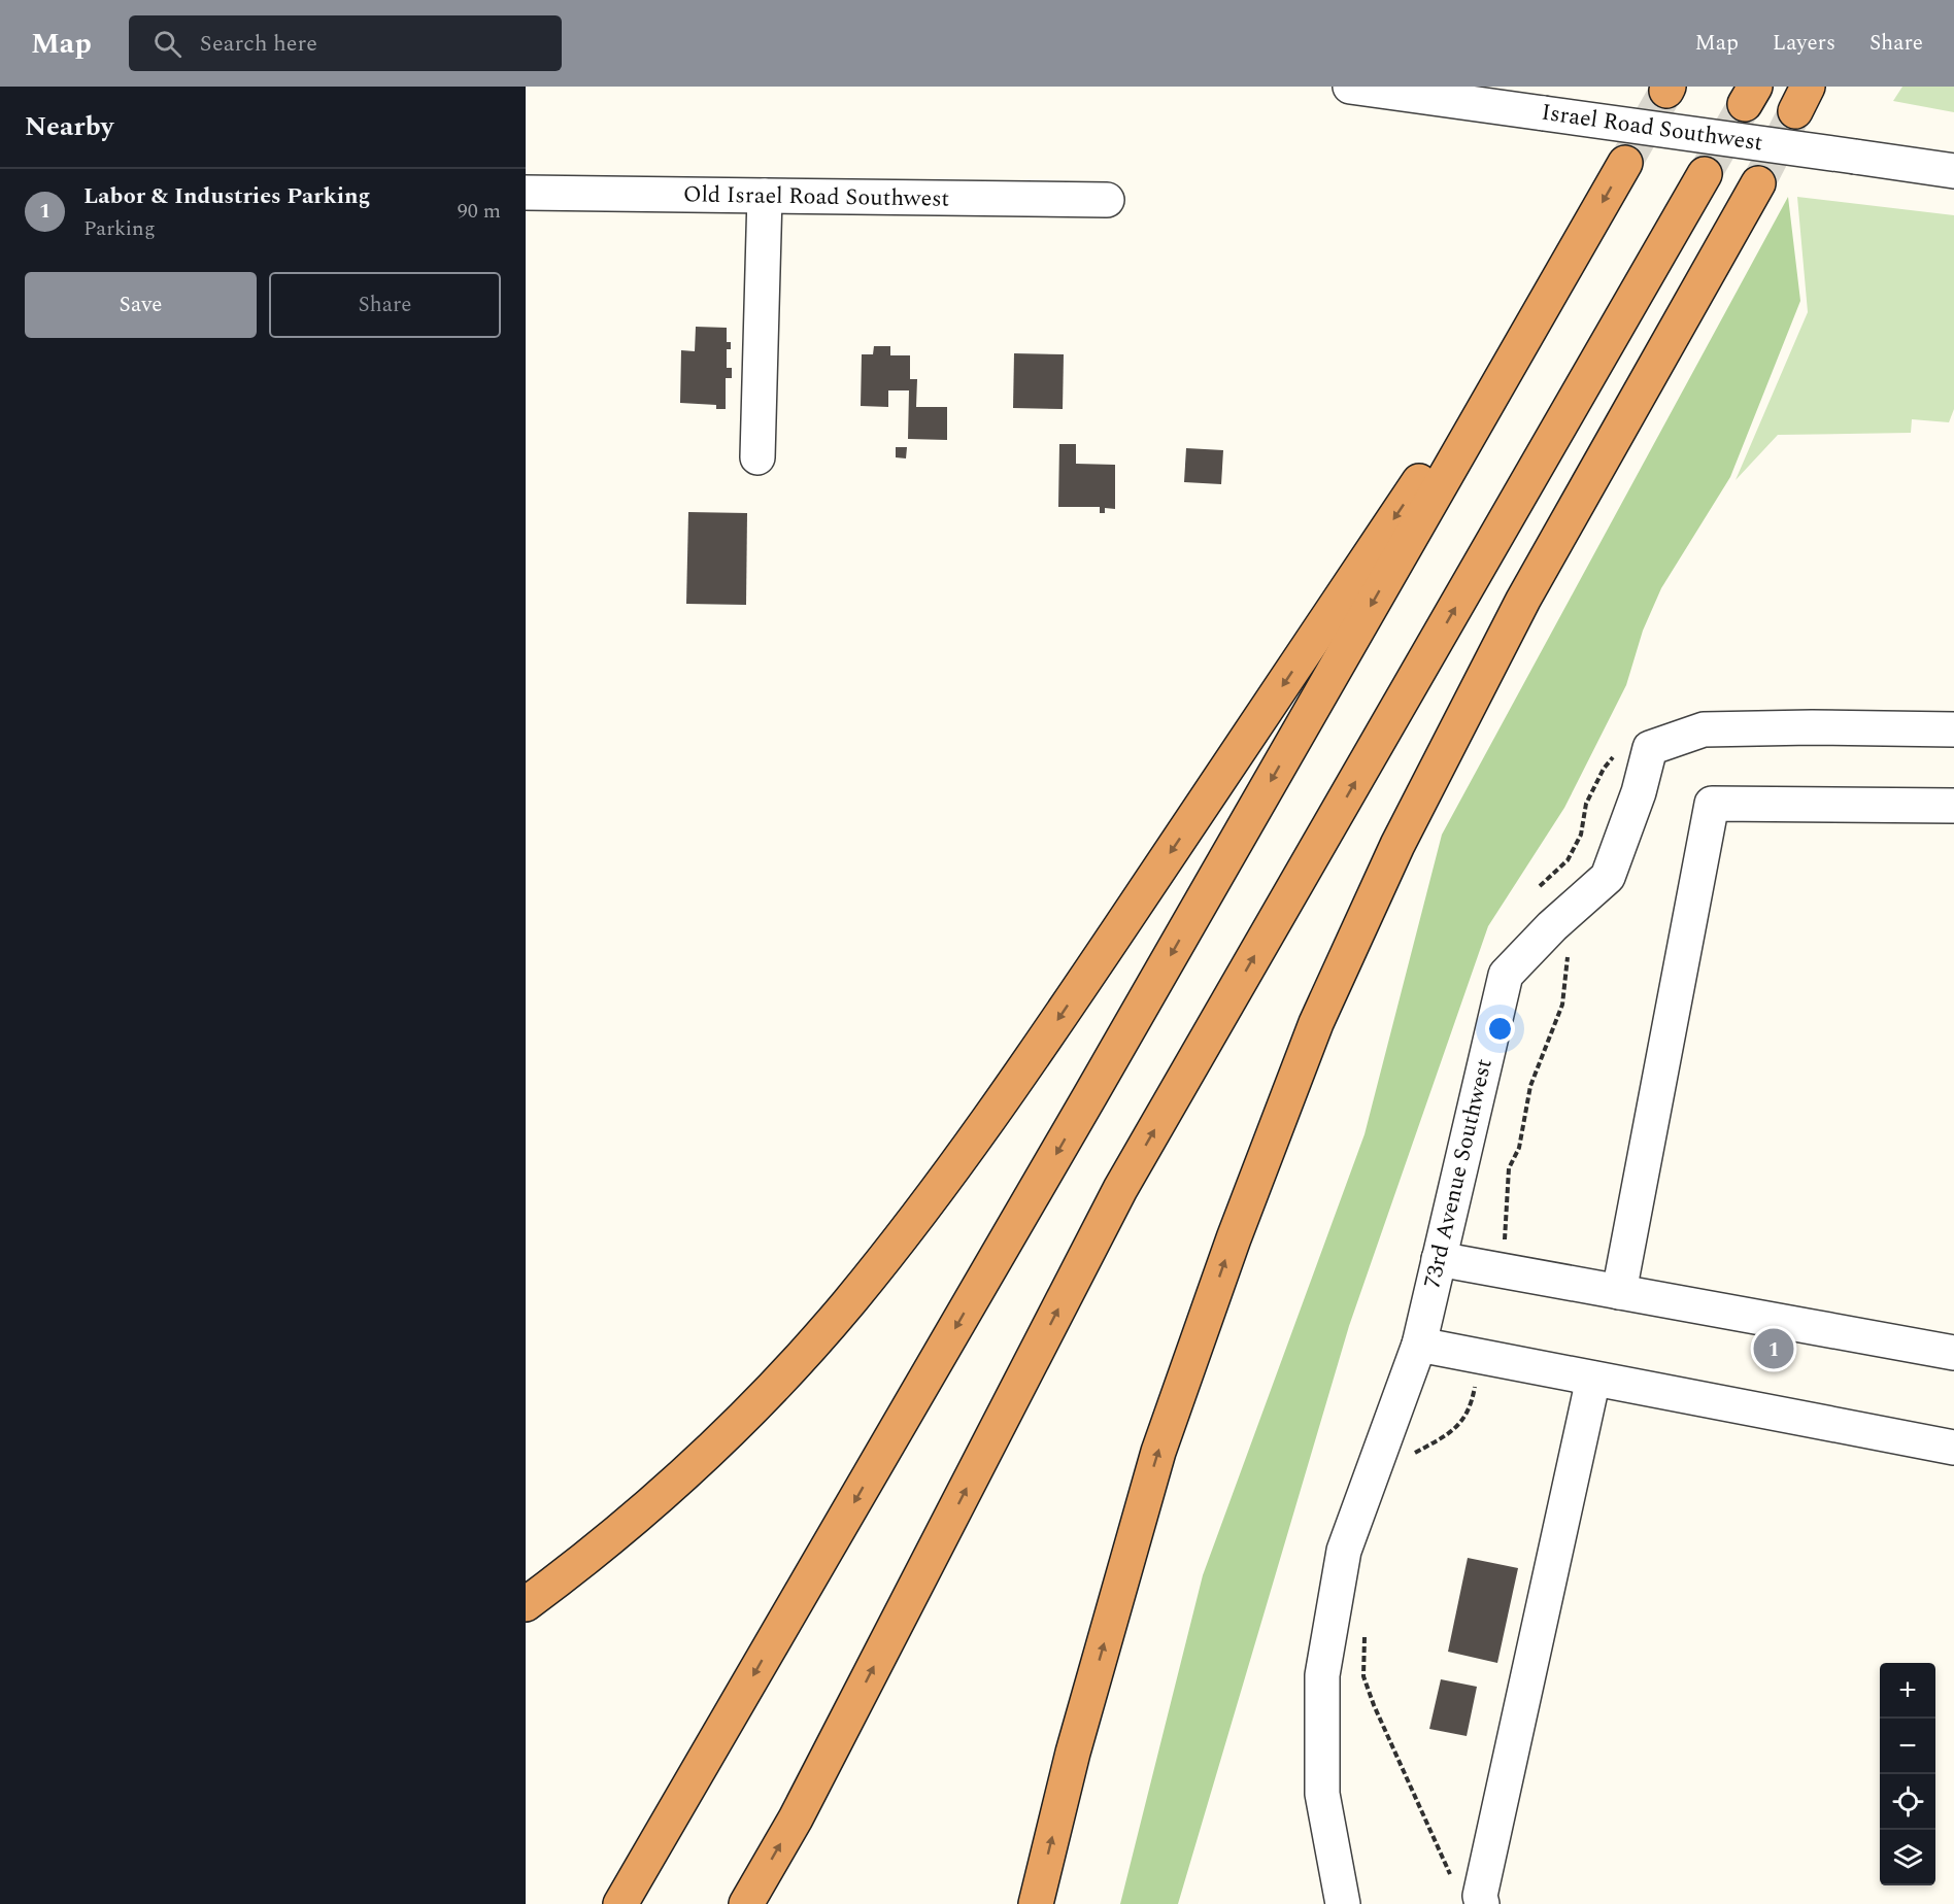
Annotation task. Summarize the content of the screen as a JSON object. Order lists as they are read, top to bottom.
{
  "streets": {
    "street": ["Israel Road Southwest", "Old Israel Road Southwest", "73rd Avenue Southwest"]
  },
  "page": {
    "header": "Map",
    "search": "Search here",
    "nav": ["Map", "Layers", "Share"],
    "heading": "Nearby",
    "list": [
      {
        "mark": "1",
        "name": "Labor & Industries Parking",
        "note": "Parking",
        "value": "90 m"
      }
    ],
    "buttons": ["Save", "Share"],
    "pins": "1",
    "map_buttons": ["+", "−"]
  }
}
